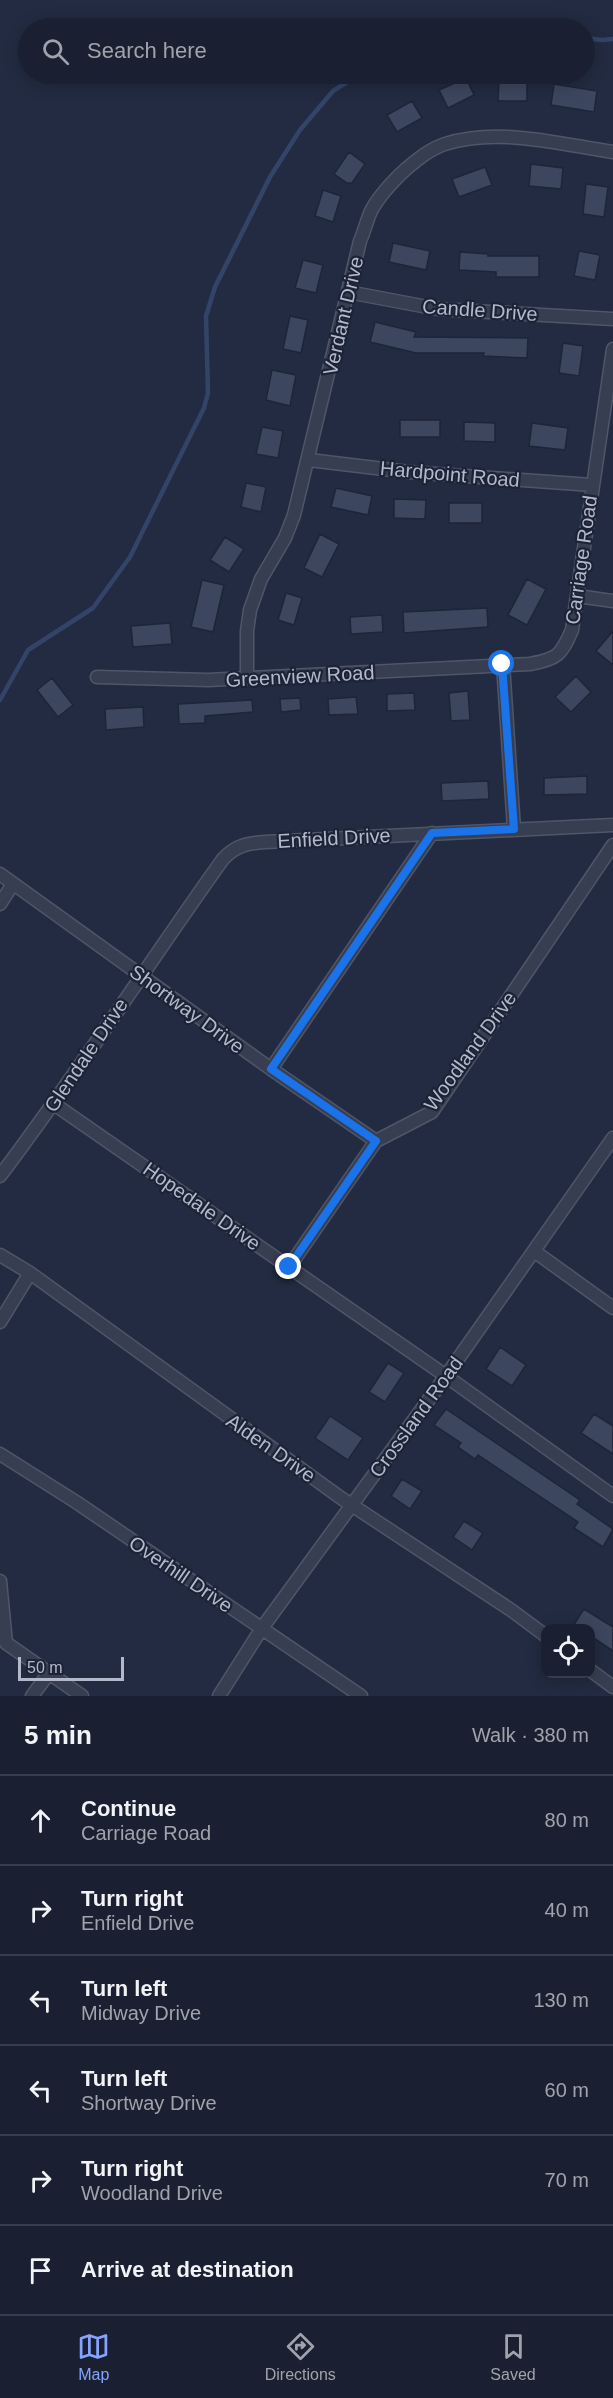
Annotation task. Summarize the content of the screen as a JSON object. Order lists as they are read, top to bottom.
{
  "streets": {
    "street": [
      "Candle Drive",
      "Verdant Drive",
      "Hardpoint Road",
      "Carriage Road",
      "Greenview Road",
      "Enfield Drive",
      "Shortway Drive",
      "Woodland Drive",
      "Glendale Drive",
      "Hopedale Drive",
      "Crossland Road",
      "Alden Drive",
      "Overhill Drive"
    ]
  },
  "crossings": [
    ["Candle Drive", "Verdant Drive"],
    ["Verdant Drive", "Hardpoint Road"],
    ["Verdant Drive", "Greenview Road"],
    ["Hardpoint Road", "Carriage Road"],
    ["Carriage Road", "Greenview Road"],
    ["Enfield Drive", "Glendale Drive"],
    ["Shortway Drive", "Woodland Drive"],
    ["Shortway Drive", "Glendale Drive"],
    ["Woodland Drive", "Hopedale Drive"],
    ["Glendale Drive", "Hopedale Drive"],
    ["Hopedale Drive", "Crossland Road"],
    ["Crossland Road", "Alden Drive"],
    ["Crossland Road", "Overhill Drive"]
  ],
  "scale_bar": "50 m",
  "page": {
    "search": "Search here",
    "scale": "50 m",
    "heading": ["5 min", "Walk · 380 m"],
    "list": [
      ["Continue", "Carriage Road", "80 m"],
      ["Turn right", "Enfield Drive", "40 m"],
      ["Turn left", "Midway Drive", "130 m"],
      ["Turn left", "Shortway Drive", "60 m"],
      ["Turn right", "Woodland Drive", "70 m"],
      "Arrive at destination"
    ],
    "nav": ["Map", "Directions", "Saved"]
  }
}
